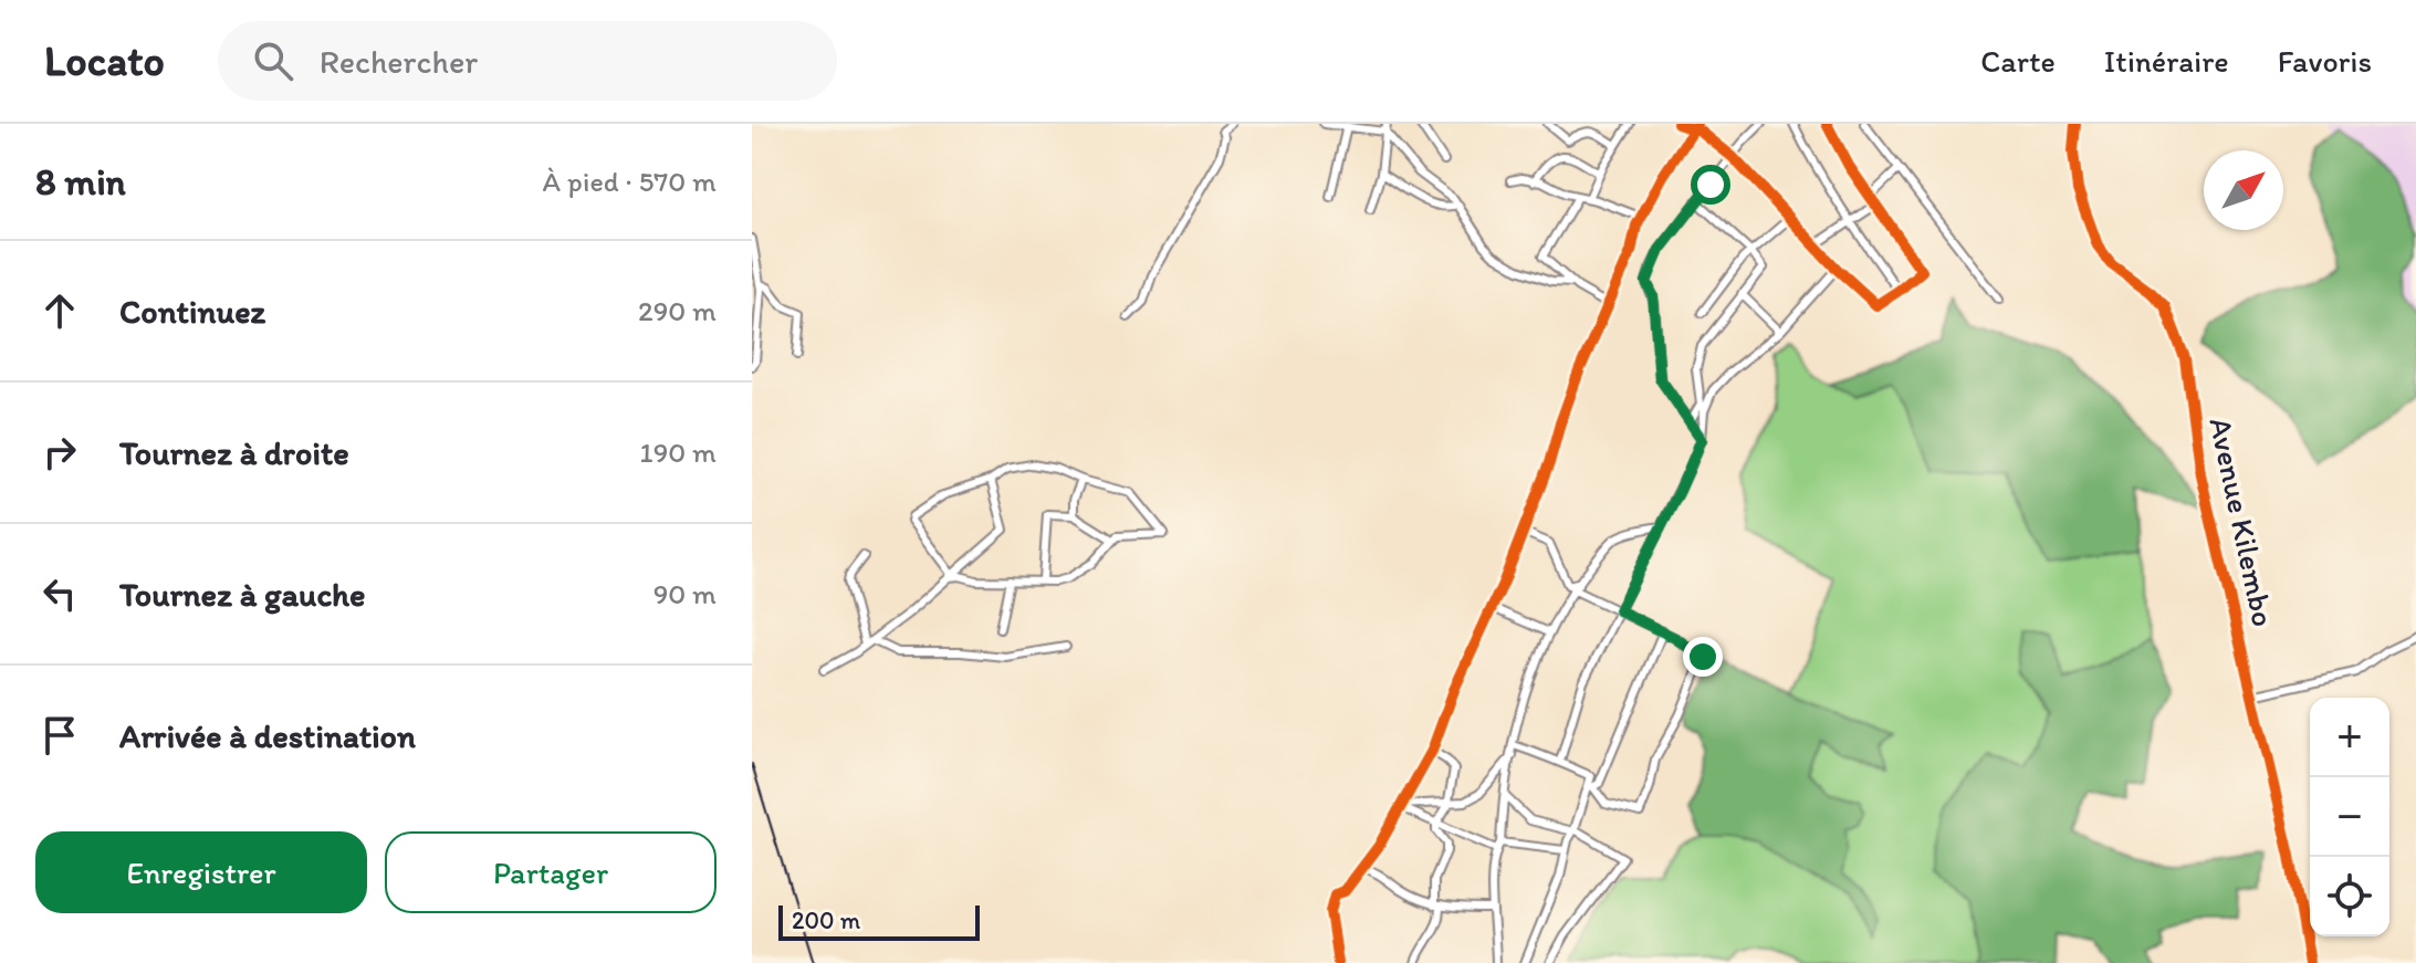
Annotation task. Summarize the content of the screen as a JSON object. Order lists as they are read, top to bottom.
{
  "streets": {
    "street": ["Avenue Kilembo"]
  },
  "scale_bar": "200 m",
  "north": "top right",
  "page": {
    "header": "Locato",
    "search": "Rechercher",
    "nav": ["Carte", "Itinéraire", "Favoris"],
    "heading": ["8 min", "À pied · 570 m"],
    "list": [
      ["Continuez", "290 m"],
      ["Tournez à droite", "190 m"],
      ["Tournez à gauche", "90 m"],
      "Arrivée à destination"
    ],
    "map_buttons": ["+", "−"],
    "buttons": ["Enregistrer", "Partager"],
    "scale": "200 m"
  }
}
